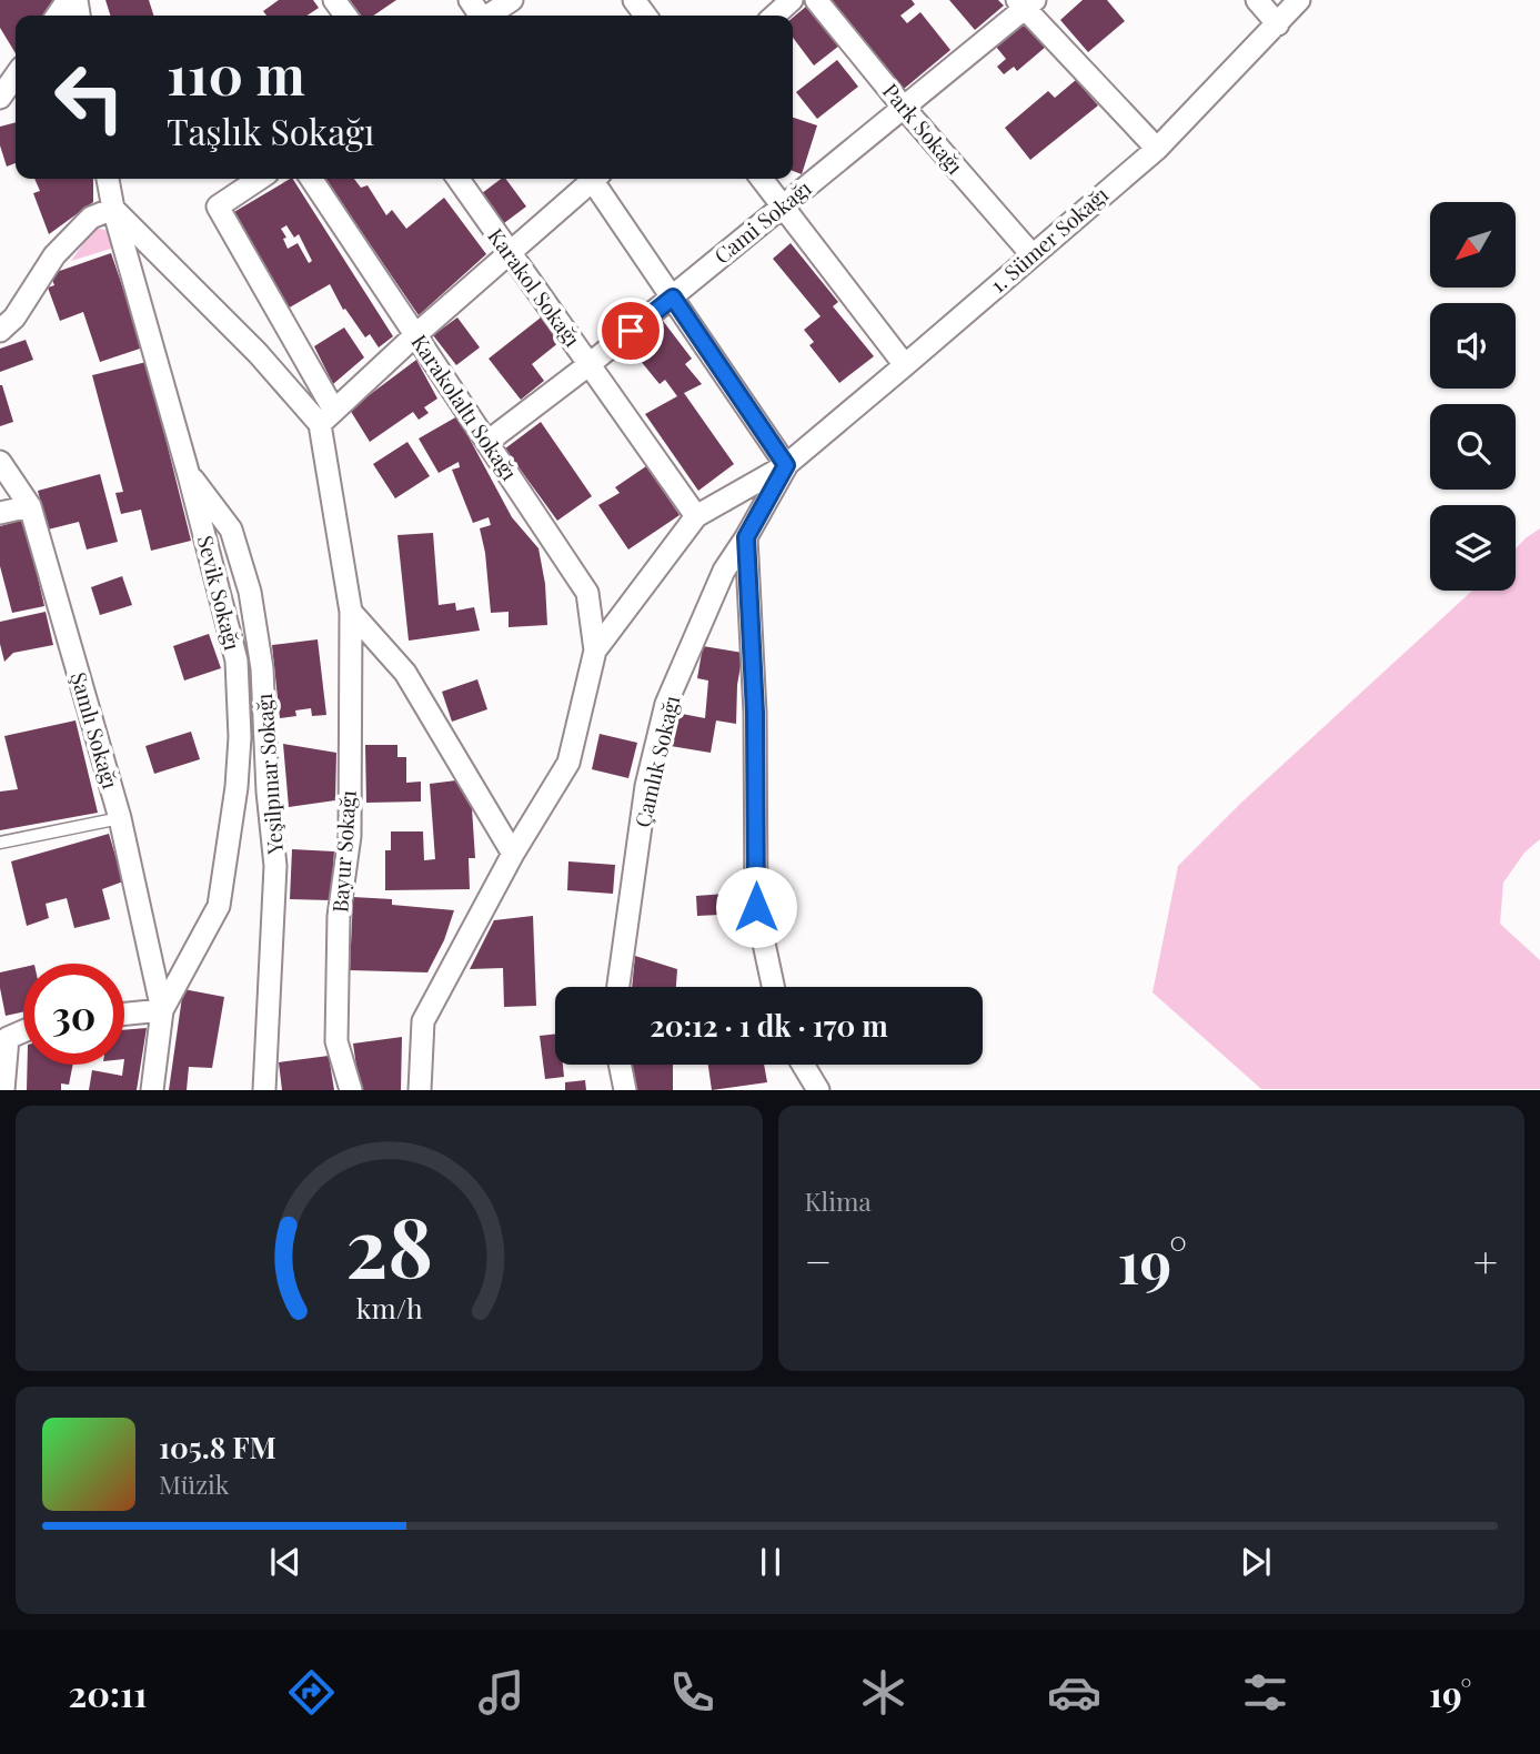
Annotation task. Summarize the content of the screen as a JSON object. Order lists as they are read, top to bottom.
{
  "streets": {
    "street": [
      "Park Sokağı",
      "Cami Sokağı",
      "1. Sümer Sokağı",
      "Karakol Sokağı",
      "Karakolaltı Sokağı",
      "Sevik Sokağı",
      "Şamlı Sokağı",
      "Çamlık Sokağı",
      "Yeşilpınar Sokağı",
      "Bayur Sokağı"
    ]
  },
  "crossings": [
    ["Park Sokağı", "Cami Sokağı"],
    ["Park Sokağı", "1. Sümer Sokağı"],
    ["Cami Sokağı", "Karakol Sokağı"],
    ["Cami Sokağı", "Karakolaltı Sokağı"],
    ["1. Sümer Sokağı", "Çamlık Sokağı"],
    ["Sevik Sokağı", "Şamlı Sokağı"],
    ["Sevik Sokağı", "Yeşilpınar Sokağı"]
  ],
  "north": "bottom left",
  "page": {
    "turn": ["110 m", "Taşlık Sokağı"],
    "limit": "30",
    "trip": "20:12 · 1 dk · 170 m",
    "tile": "Klima",
    "heat": ["−", "19°", "+"],
    "song": ["105.8 FM", "Müzik"],
    "tabs": ["20:11", "19°"],
    "gauge": ["28", "km/h"]
  }
}
